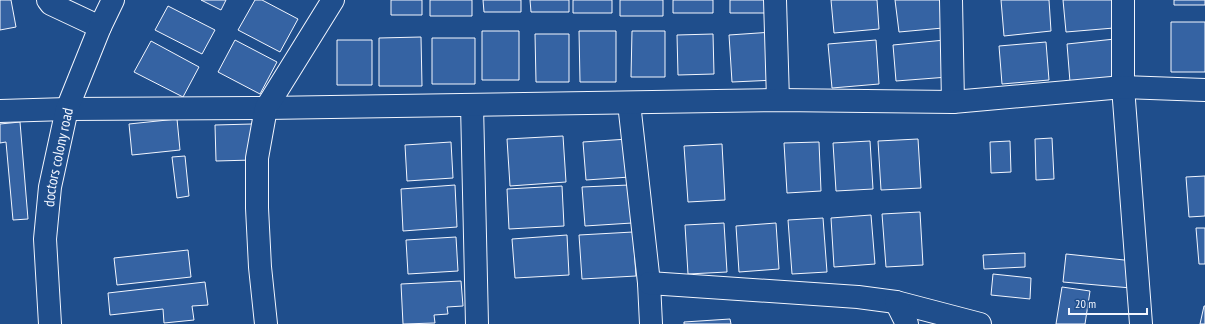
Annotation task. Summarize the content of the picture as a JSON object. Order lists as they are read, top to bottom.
{
  "streets": {
    "street": ["doctors colony road"]
  },
  "scale_bar": "20 m"
}
